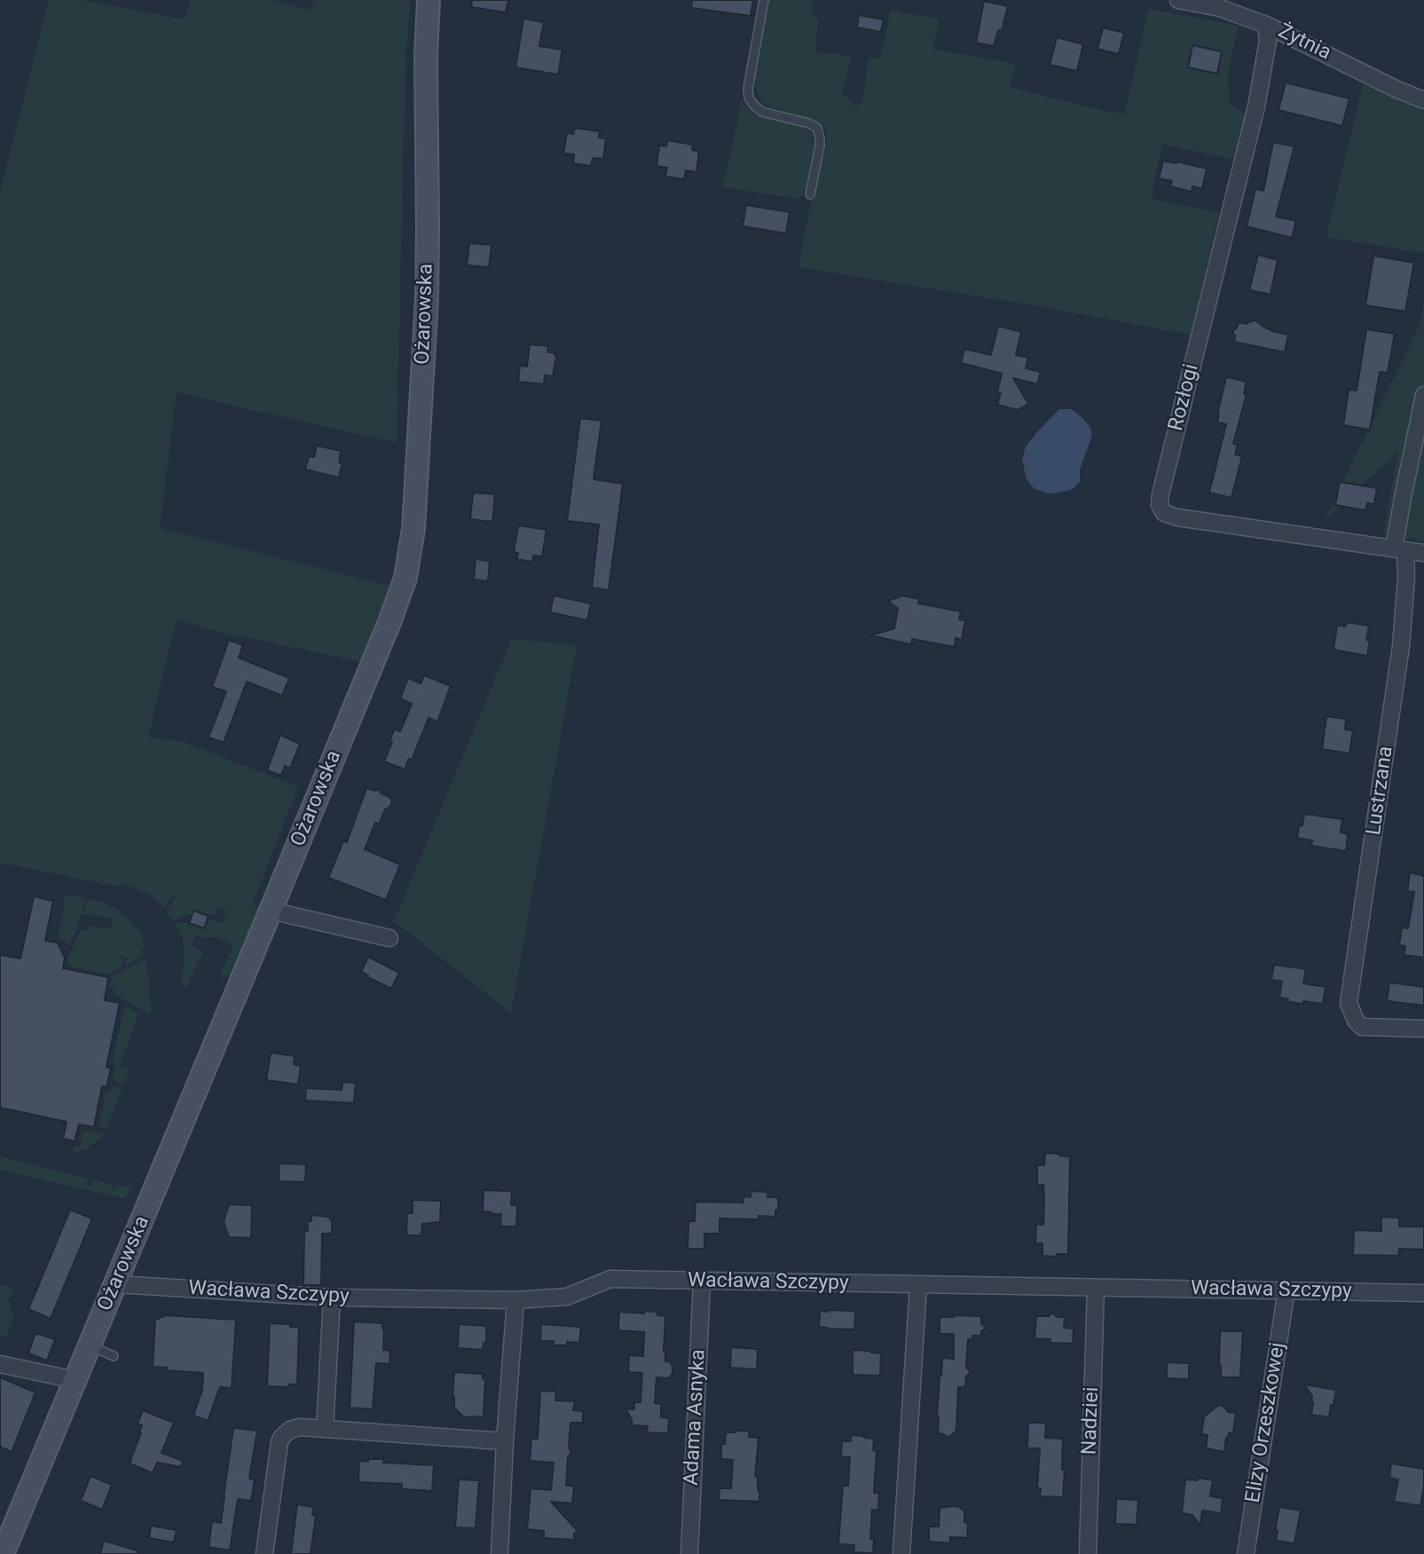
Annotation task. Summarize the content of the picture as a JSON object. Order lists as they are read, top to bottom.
{
  "streets": {
    "main road": ["Ożarowska"],
    "street": [
      "Żytnia",
      "Rozłogi",
      "Lustrzana",
      "Wacława Szczypy",
      "Adama Asnyka",
      "Nadziei",
      "Elizy Orzeszkowej"
    ]
  },
  "crossings": [
    ["Żytnia", "Rozłogi"],
    ["Ożarowska", "Wacława Szczypy"],
    ["Rozłogi", "Lustrzana"],
    ["Wacława Szczypy", "Adama Asnyka"],
    ["Wacława Szczypy", "Nadziei"],
    ["Wacława Szczypy", "Elizy Orzeszkowej"]
  ]
}
